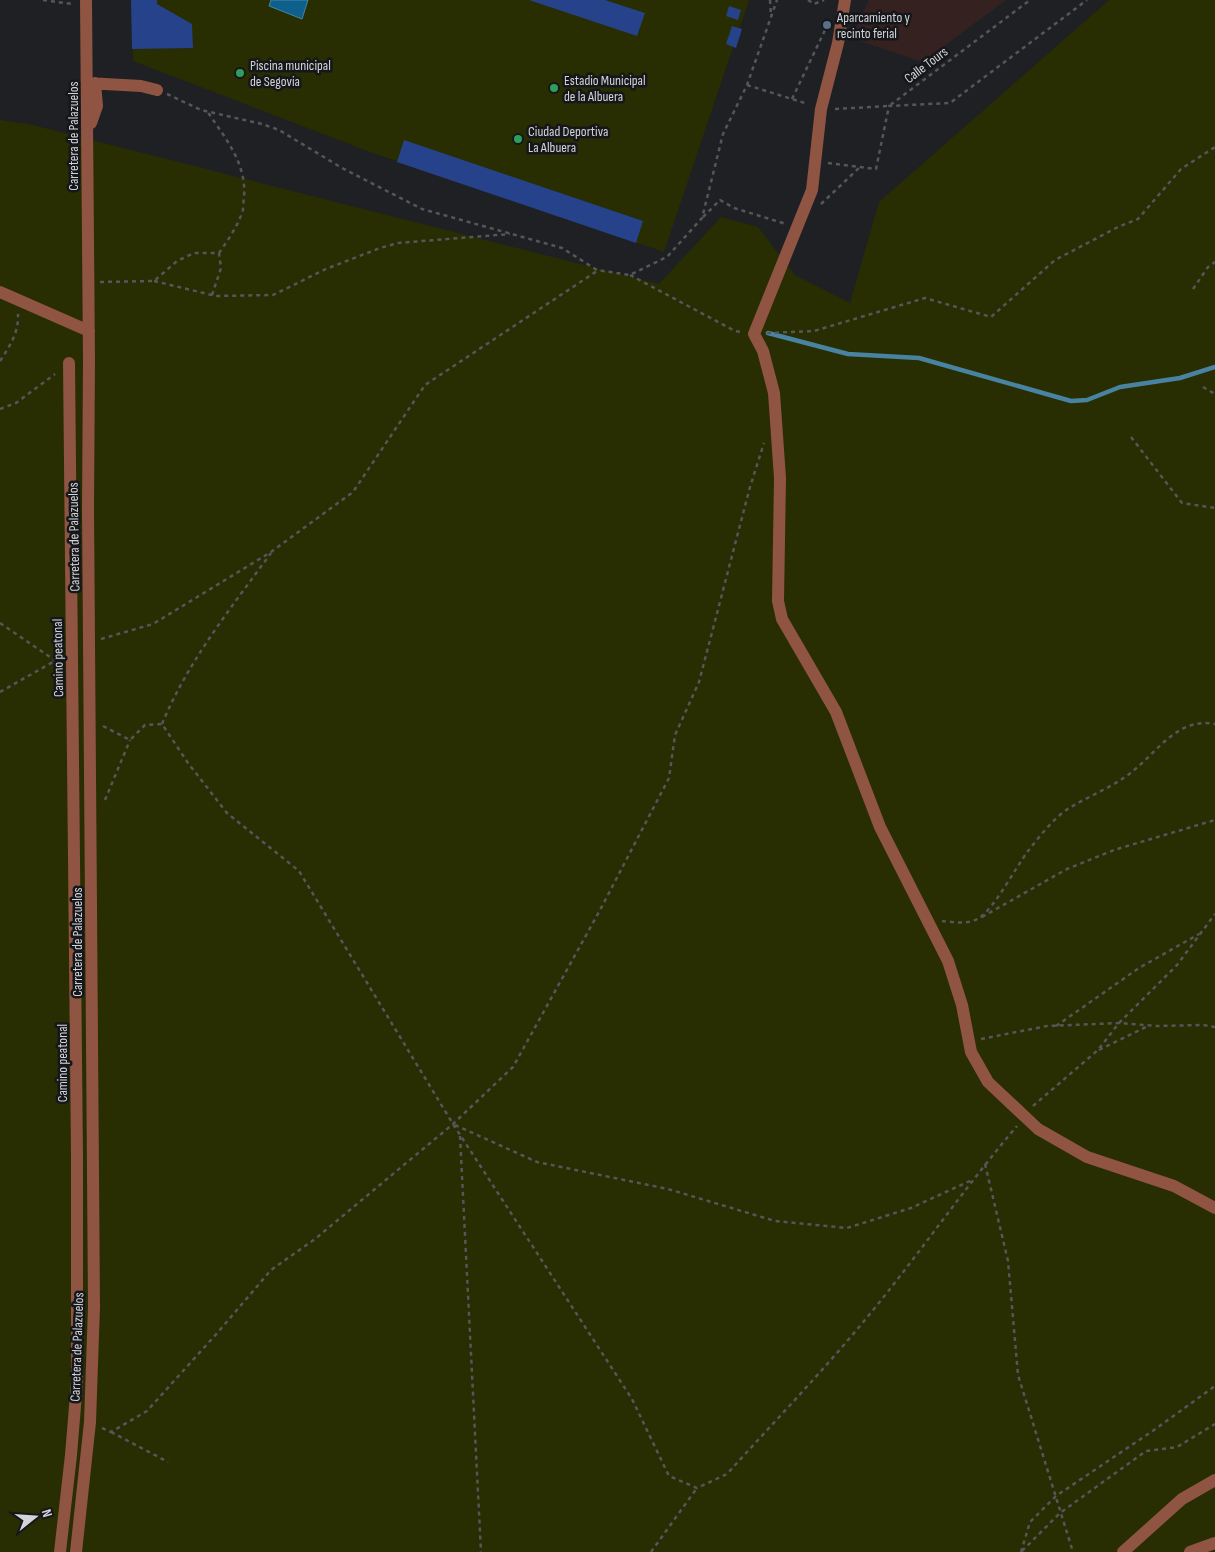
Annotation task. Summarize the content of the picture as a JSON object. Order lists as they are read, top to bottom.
{
  "streets": {
    "street": ["Carretera de Palazuelos", "Camino peatonal"],
    "path": ["Calle Tours"]
  },
  "places": [
    "Aparcamiento y recinto ferial",
    "Piscina municipal de Segovia",
    "Estadio Municipal de la Albuera",
    "Ciudad Deportiva La Albuera"
  ],
  "north": "right"
}
